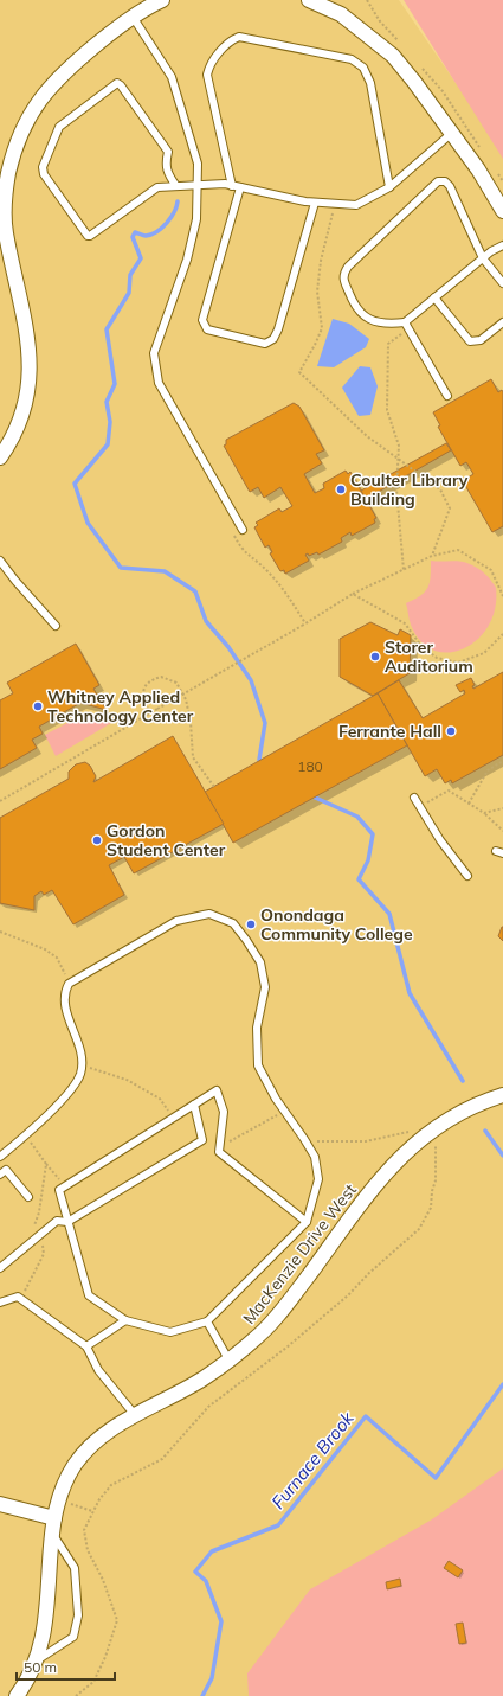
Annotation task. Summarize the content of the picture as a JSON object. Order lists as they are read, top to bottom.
{
  "streets": {
    "street": ["MacKenzie Drive West"]
  },
  "water": ["Furnace Brook"],
  "places": [
    "Coulter Library Building",
    "Storer Auditorium",
    "Whitney Applied Technology Center",
    "Ferrante Hall",
    "Gordon Student Center",
    "Onondaga Community College"
  ],
  "house_numbers": ["180"],
  "scale_bar": "50 m"
}
